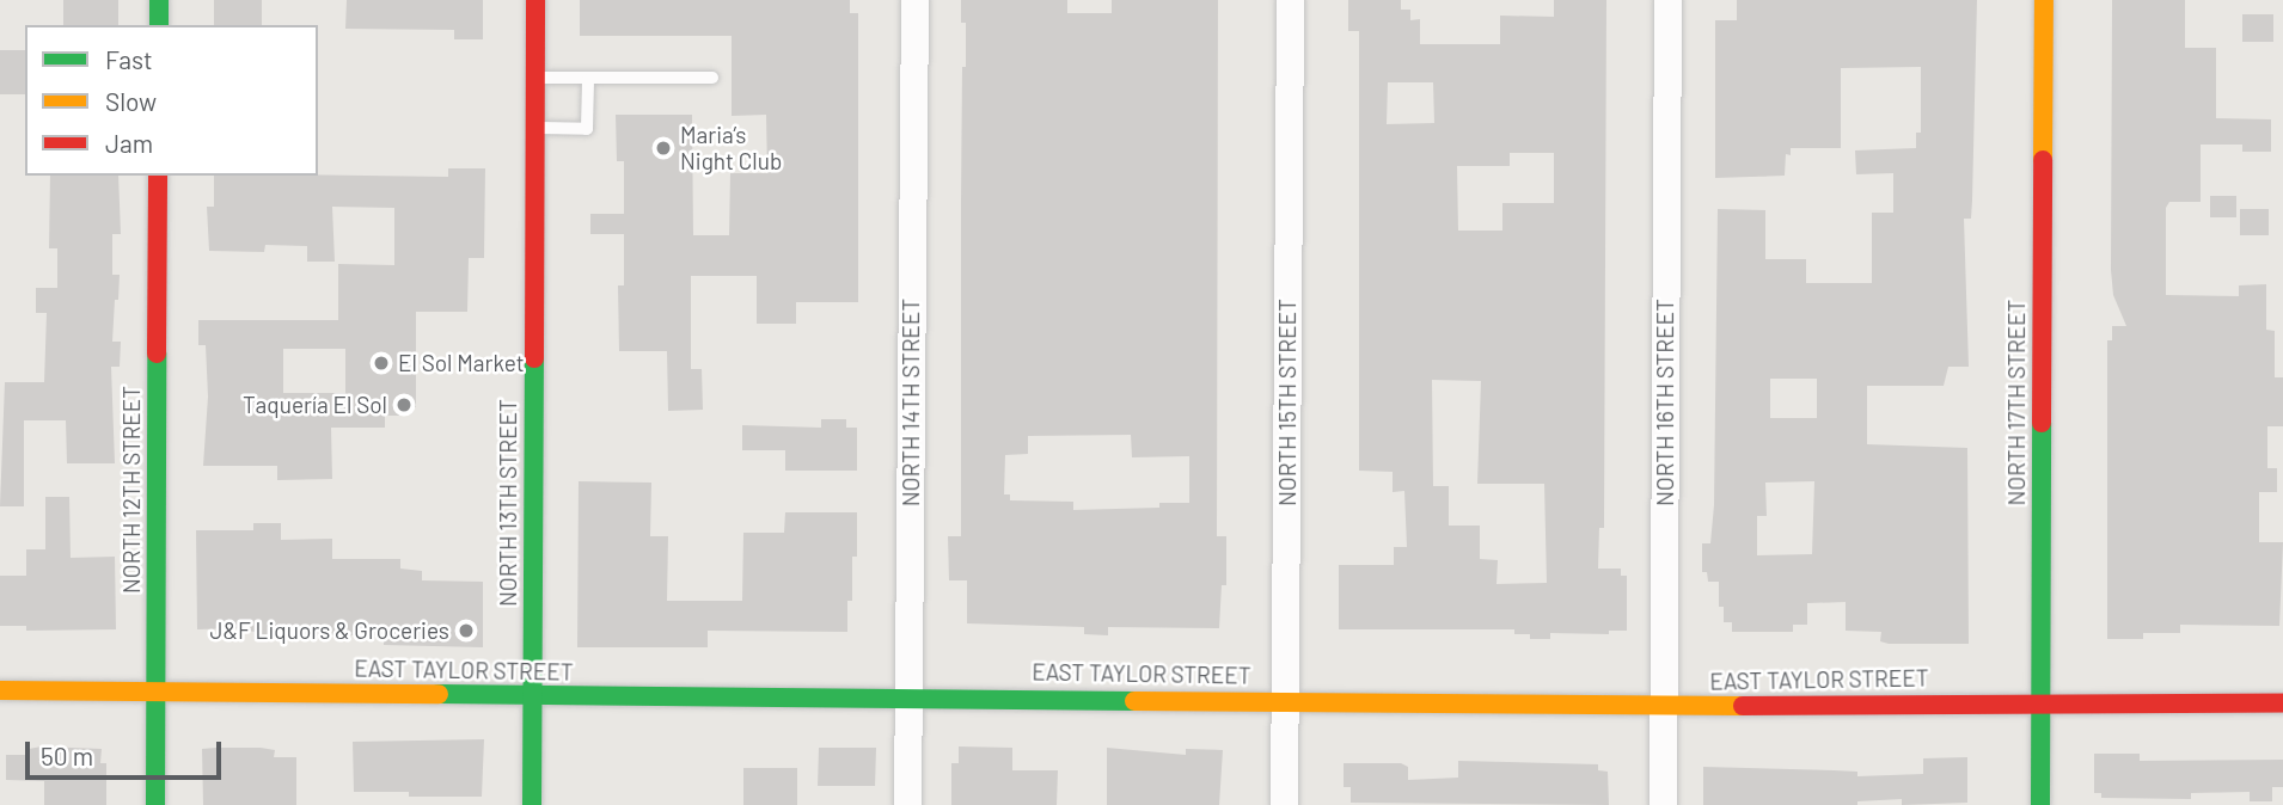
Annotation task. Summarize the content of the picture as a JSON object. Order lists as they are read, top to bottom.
{
  "streets": {
    "main road": [
      "NORTH 17TH STREET",
      "NORTH 12TH STREET",
      "NORTH 13TH STREET",
      "EAST TAYLOR STREET"
    ],
    "street": ["NORTH 14TH STREET", "NORTH 15TH STREET", "NORTH 16TH STREET"]
  },
  "crossings": [
    ["NORTH 14TH STREET", "EAST TAYLOR STREET"],
    ["NORTH 15TH STREET", "EAST TAYLOR STREET"],
    ["NORTH 16TH STREET", "EAST TAYLOR STREET"],
    ["NORTH 17TH STREET", "EAST TAYLOR STREET"],
    ["NORTH 12TH STREET", "EAST TAYLOR STREET"],
    ["NORTH 13TH STREET", "EAST TAYLOR STREET"]
  ],
  "places": [
    "Maria’s Night Club",
    "El Sol Market",
    "Taquería El Sol",
    "J&F Liquors & Groceries"
  ],
  "legend": ["Fast", "Slow", "Jam"],
  "scale_bar": "50 m"
}
